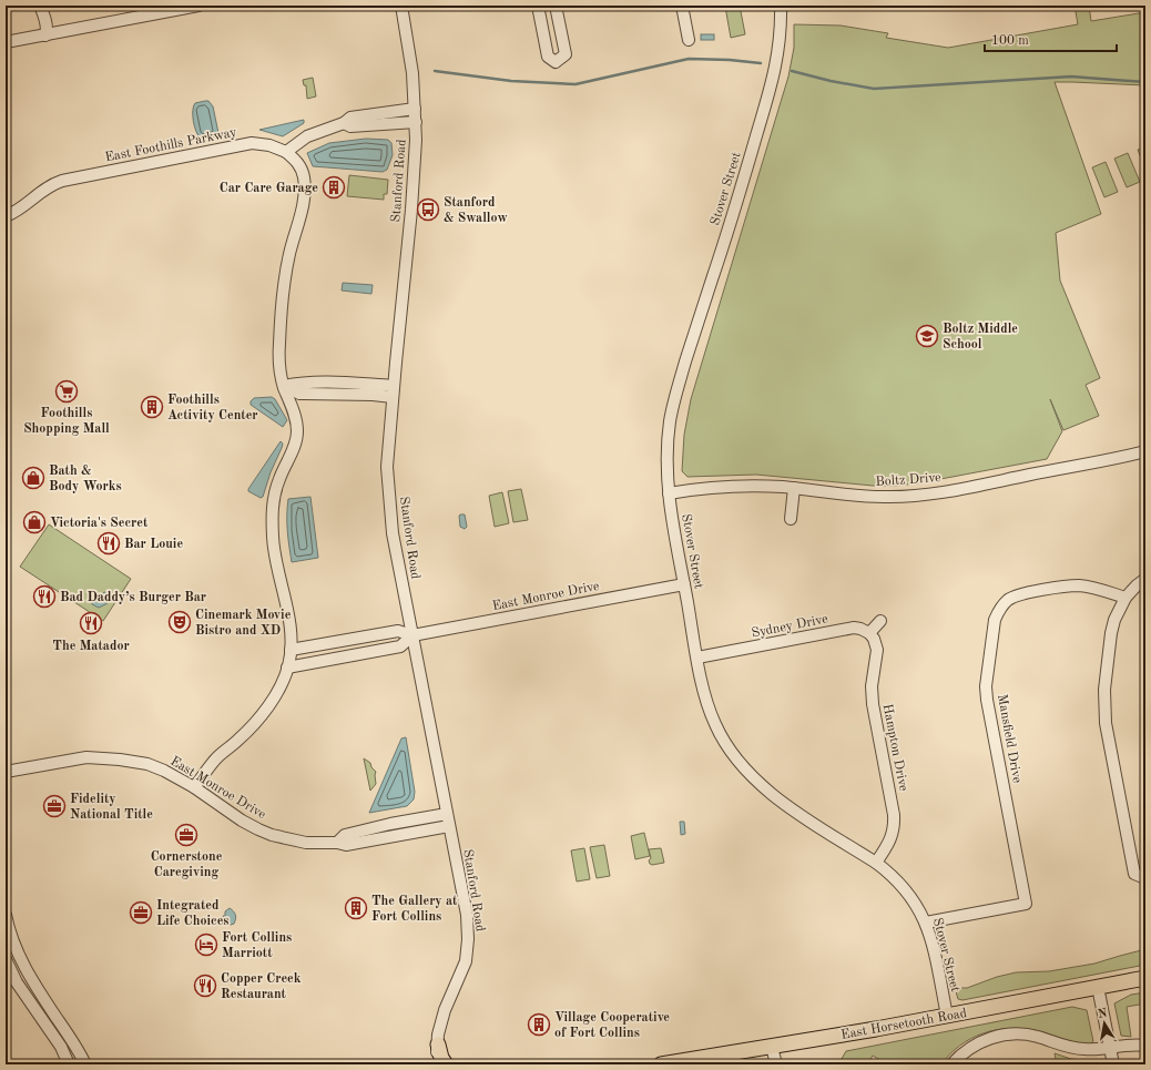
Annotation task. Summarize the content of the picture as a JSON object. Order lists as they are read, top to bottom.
{
  "streets": {
    "main road": ["East Horsetooth Road"],
    "street": [
      "East Foothills Parkway",
      "Stanford Road",
      "Stover Street",
      "Boltz Drive",
      "East Monroe Drive",
      "Sydney Drive",
      "Mansfield Drive",
      "Hampton Drive"
    ]
  },
  "crossings": [
    ["Stanford Road", "East Monroe Drive"],
    ["Stover Street", "Boltz Drive"],
    ["Stover Street", "East Monroe Drive"],
    ["Stover Street", "Sydney Drive"],
    ["Stover Street", "Mansfield Drive"],
    ["Stover Street", "Hampton Drive"],
    ["Stover Street", "East Horsetooth Road"],
    ["Sydney Drive", "Hampton Drive"]
  ],
  "places": {
    "building": [
      "Car Care Garage",
      "Foothills Activity Center",
      "The Gallery at Fort Collins",
      "Village Cooperative of Fort Collins"
    ],
    "bus stop": ["Stanford & Swallow"],
    "school or university": ["Boltz Middle School"],
    "supermarket": ["Foothills Shopping Mall"],
    "shop": ["Bath & Body Works", "Victoria's Secret"],
    "restaurant": [
      "Bar Louie",
      "Bad Daddy’s Burger Bar",
      "The Matador",
      "Copper Creek Restaurant"
    ],
    "theatre": ["Cinemark Movie Bistro and XD"],
    "office": ["Fidelity National Title", "Cornerstone Caregiving", "Integrated Life Choices"],
    "hotel": ["Fort Collins Marriott"]
  },
  "scale_bar": "100 m",
  "north": "top"
}
